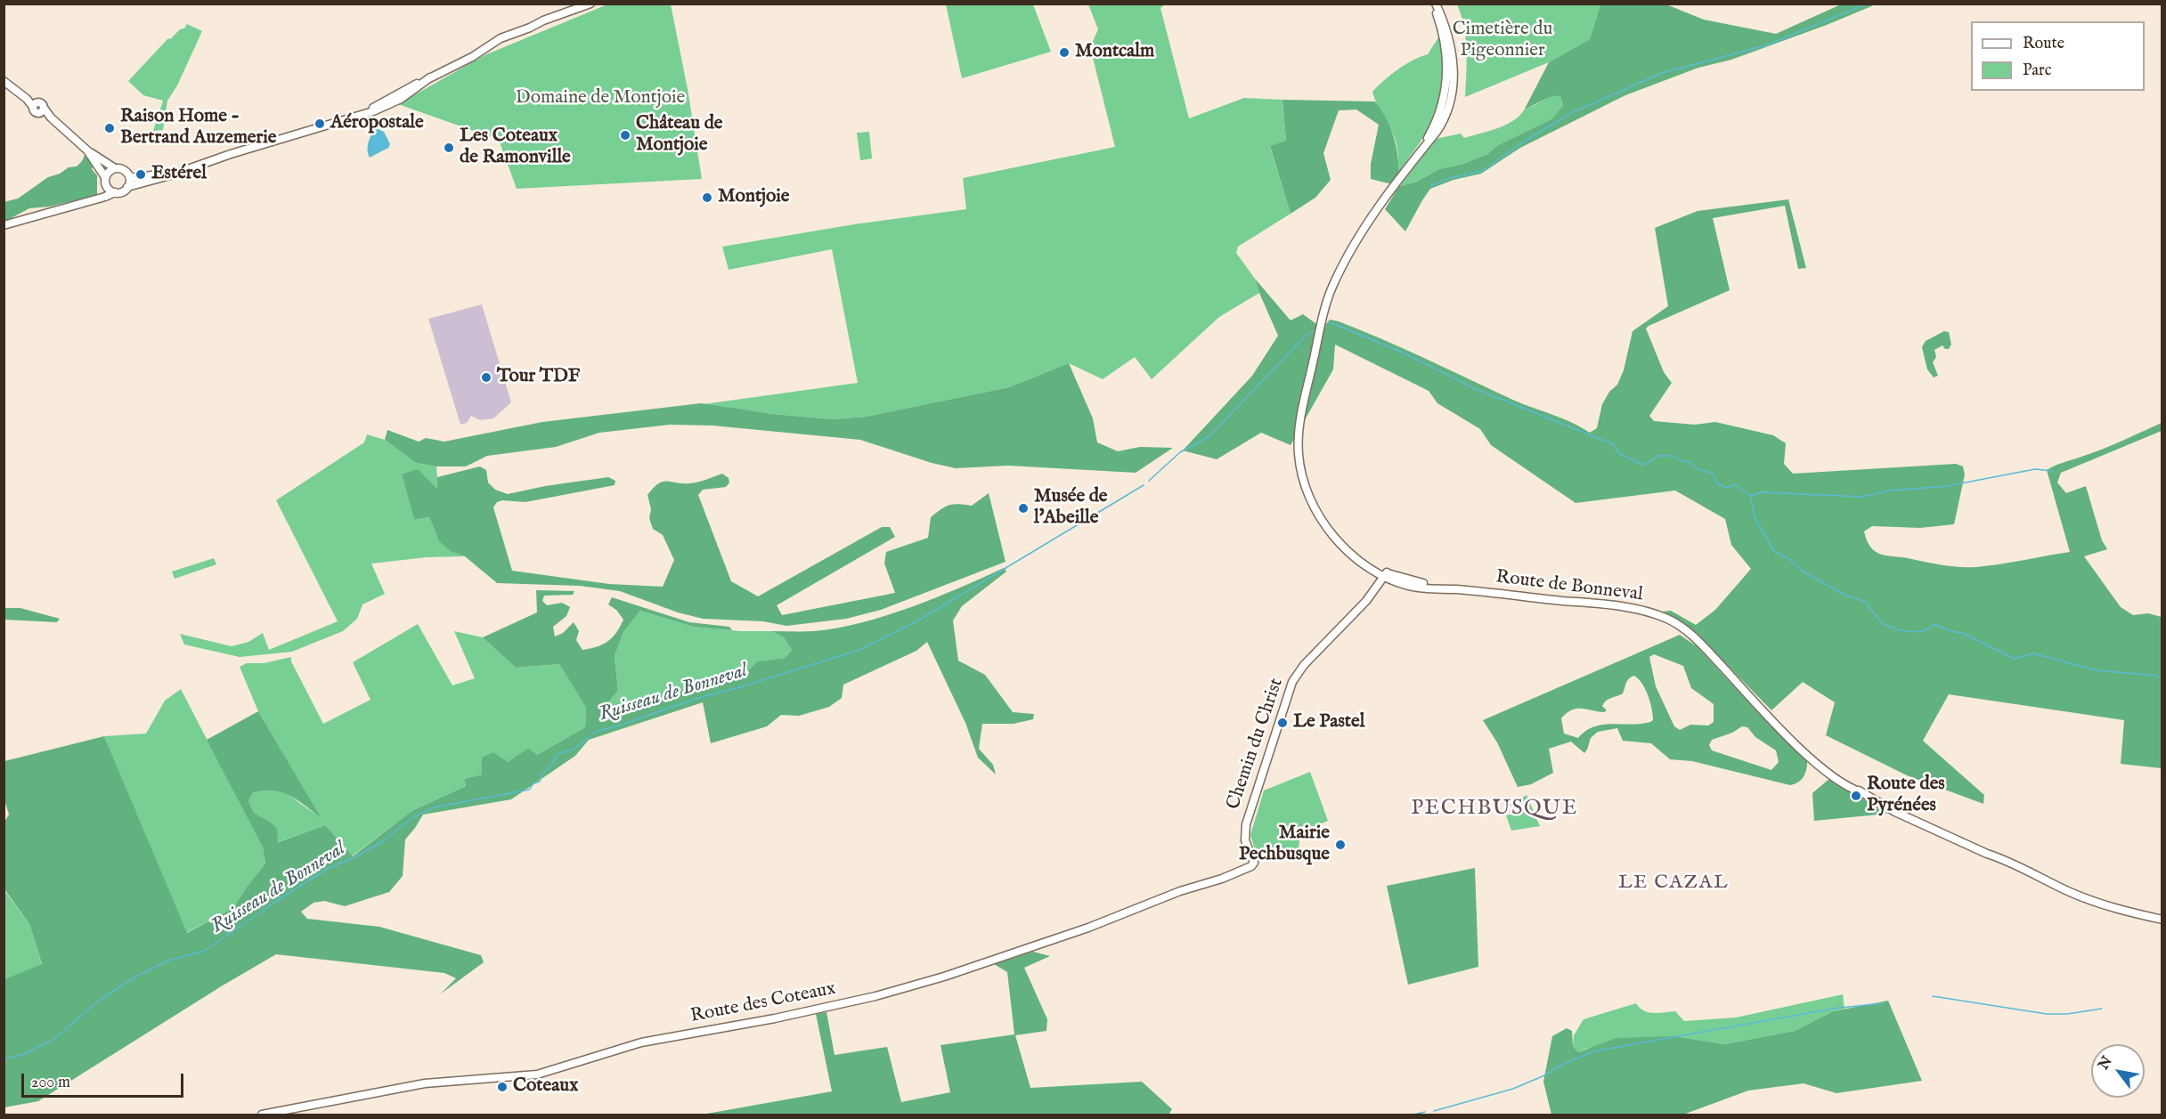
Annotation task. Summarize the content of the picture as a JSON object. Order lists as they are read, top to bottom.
{
  "streets": {
    "street": ["Route de Bonneval", "Chemin du Christ", "Route des Coteaux"]
  },
  "crossings": [
    ["Route de Bonneval", "Chemin du Christ"],
    ["Chemin du Christ", "Route des Coteaux"]
  ],
  "districts": ["PECHBUSQUE", "LE CAZAL"],
  "water": ["Ruisseau de Bonneval"],
  "parks": ["Cimetière du Pigeonnier", "Domaine de Montjoie"],
  "places": [
    "Montcalm",
    "Aéropostale",
    "Raison Home - Bertrand Auzemerie",
    "Château de Montjoie",
    "Les Coteaux de Ramonville",
    "Estérel",
    "Montjoie",
    "Tour TDF",
    "Musée de l'Abeille",
    "Le Pastel",
    "Route des Pyrénées",
    "Mairie Pechbusque",
    "Coteaux"
  ],
  "legend": ["Route", "Parc"],
  "scale_bar": "200 m",
  "north": "top left"
}
